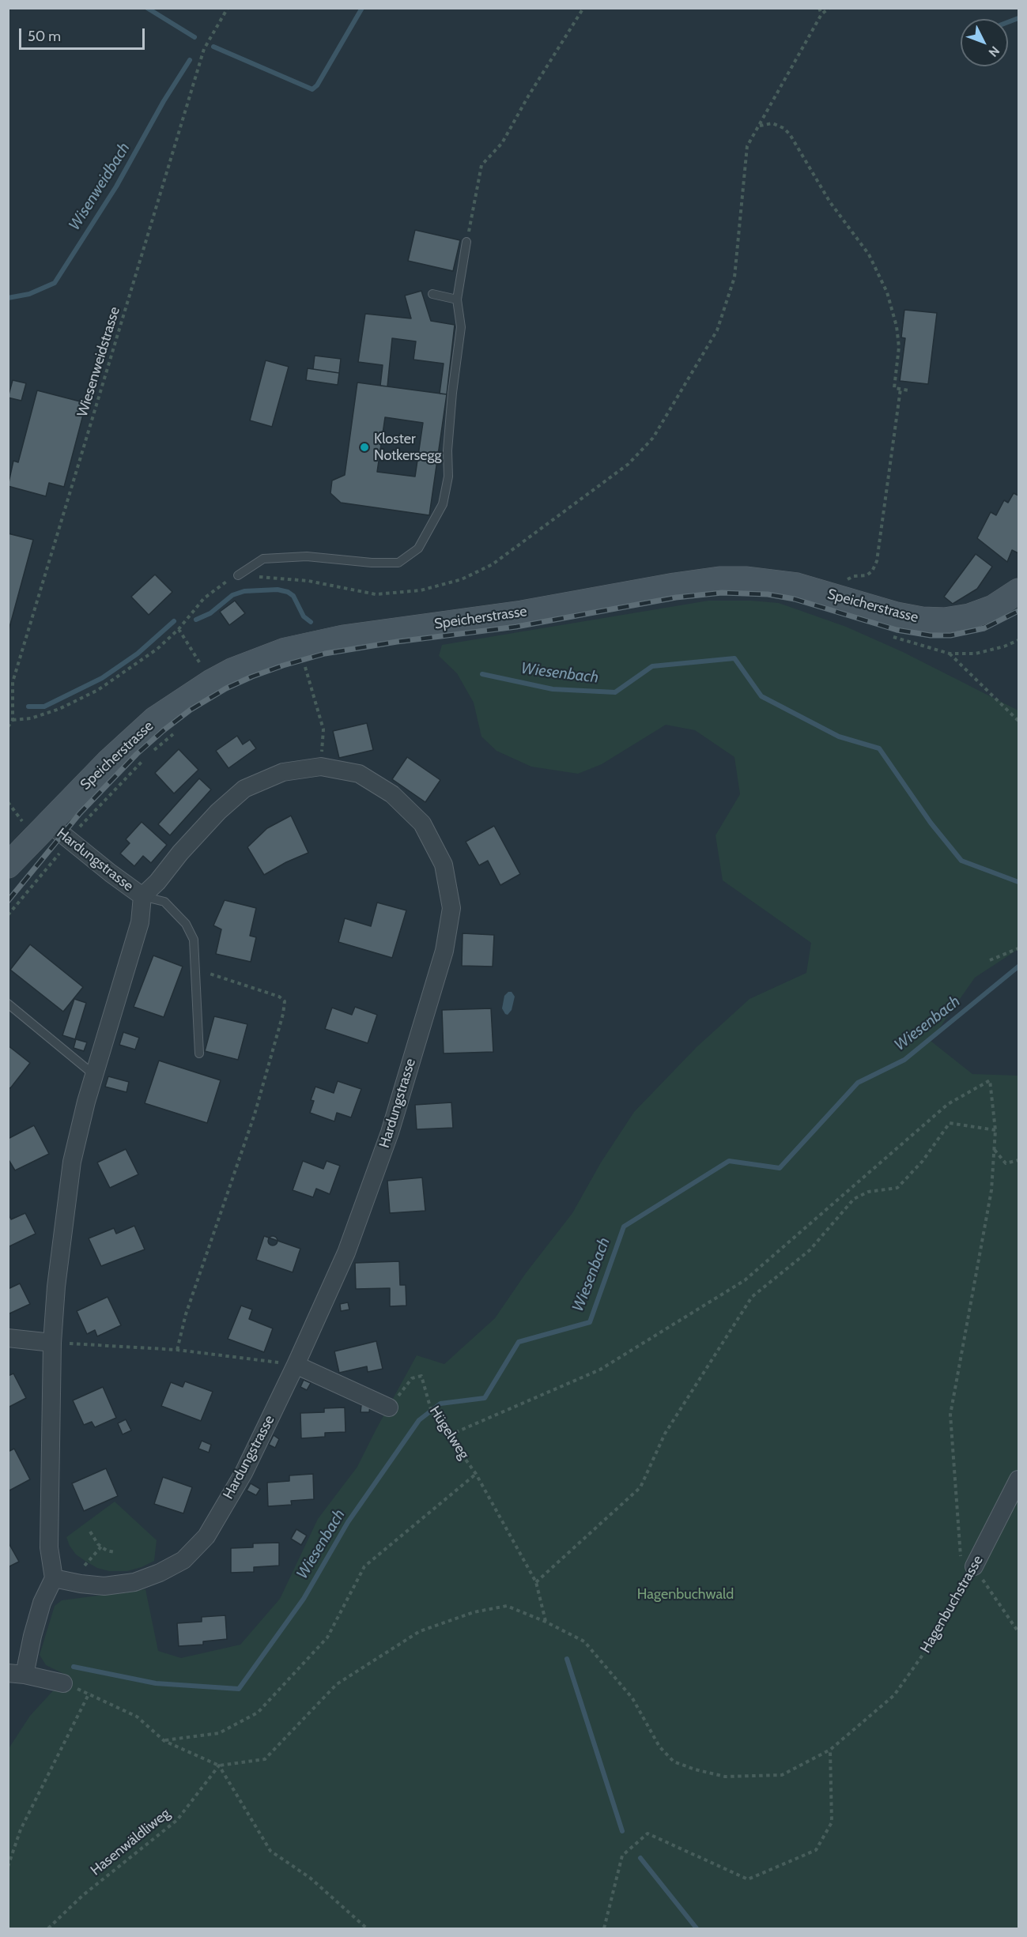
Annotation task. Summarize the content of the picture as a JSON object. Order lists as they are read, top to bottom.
{
  "streets": {
    "main road": ["Speicherstrasse"],
    "street": ["Hardungstrasse", "Hagenbuchstrasse"],
    "path": ["Wiesenweidstrasse", "Hügelweg", "Hasenwäldliweg"]
  },
  "crossings": [
    ["Speicherstrasse", "Hardungstrasse"],
    ["Hügelweg", "Hagenbuchstrasse"],
    ["Hagenbuchstrasse", "Hasenwäldliweg"]
  ],
  "water": ["Wisenweidbach", "Wiesenbach"],
  "parks": ["Hagenbuchwald"],
  "places": ["Kloster Notkersegg"],
  "scale_bar": "50 m",
  "north": "bottom right"
}
